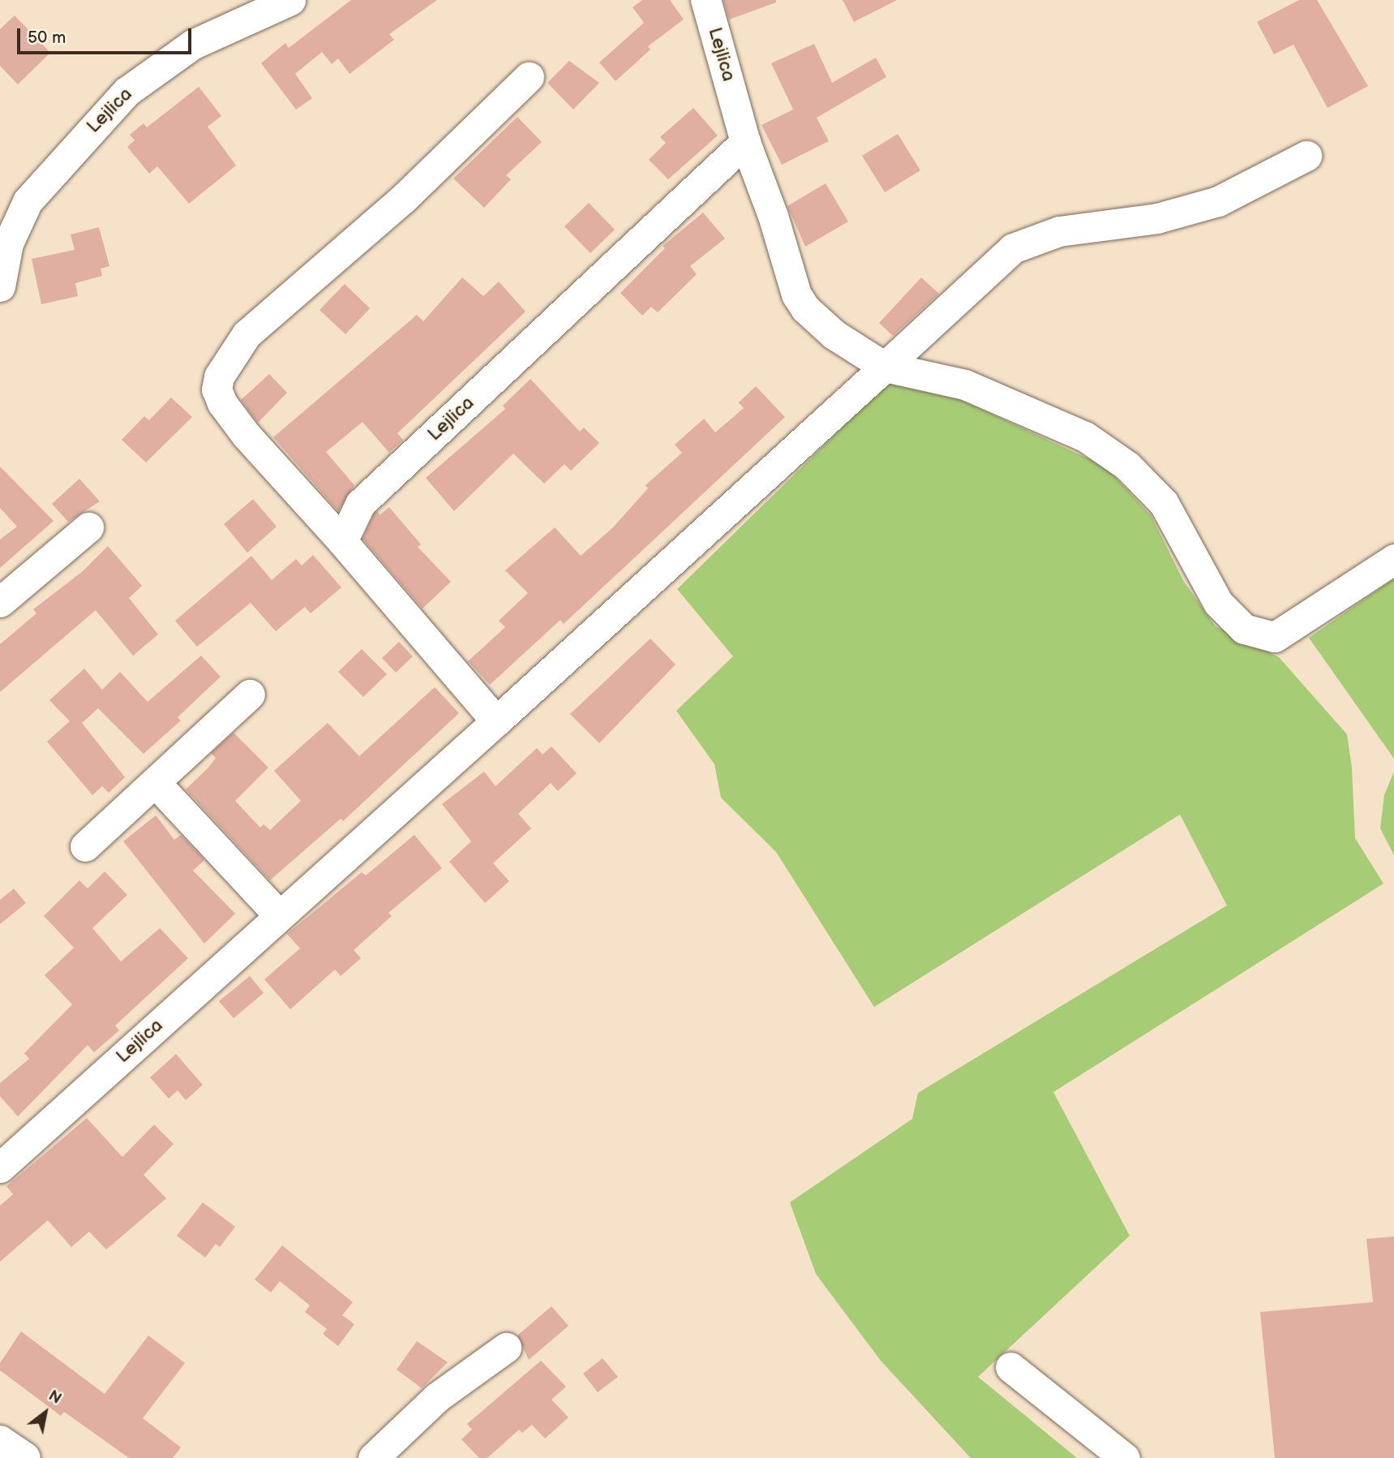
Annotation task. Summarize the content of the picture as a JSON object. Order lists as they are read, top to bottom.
{
  "streets": {
    "street": ["Lejlica"]
  },
  "scale_bar": "50 m",
  "north": "top right"
}
